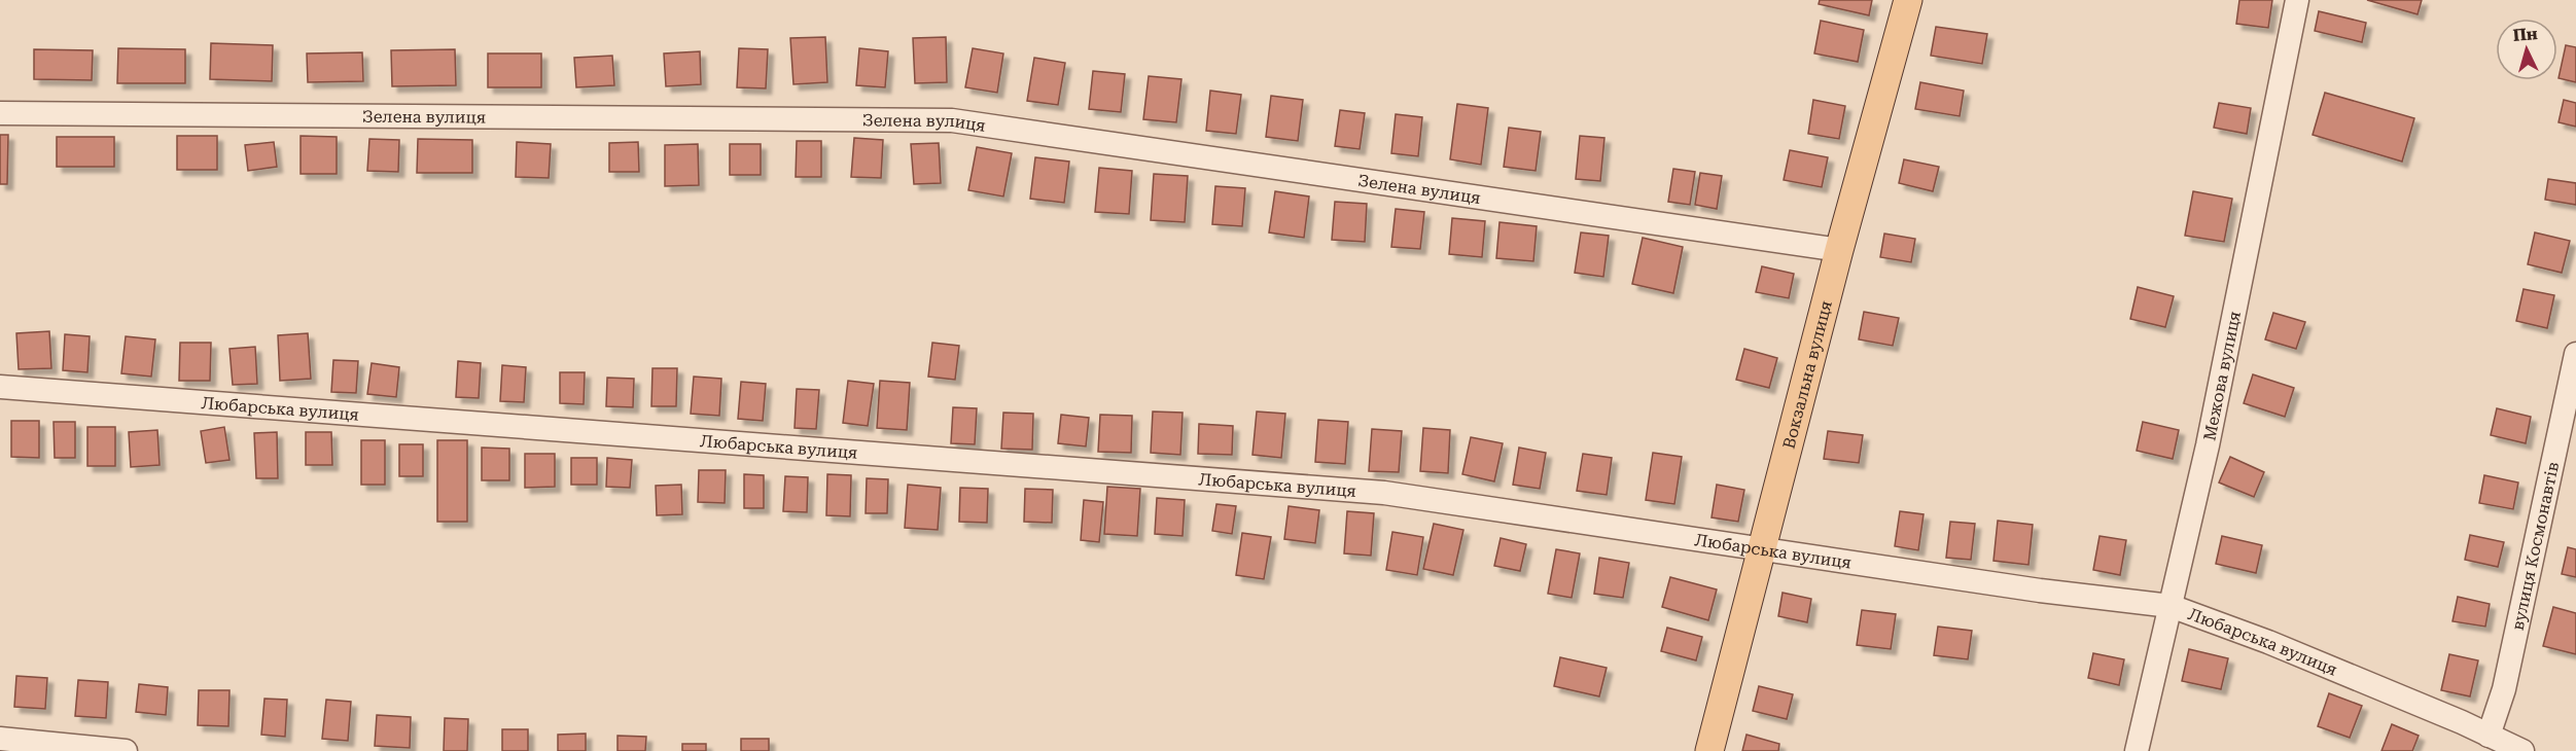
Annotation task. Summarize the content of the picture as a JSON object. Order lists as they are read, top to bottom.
{
  "streets": {
    "main road": ["Вокзальна вулиця"],
    "street": [
      "Зелена вулиця",
      "Межова вулиця",
      "Любарська вулиця",
      "вулиця Космонавтів"
    ]
  },
  "crossings": [
    ["Зелена вулиця", "Вокзальна вулиця"],
    ["Вокзальна вулиця", "Любарська вулиця"],
    ["Межова вулиця", "Любарська вулиця"],
    ["Любарська вулиця", "вулиця Космонавтів"]
  ],
  "north": "top"
}
